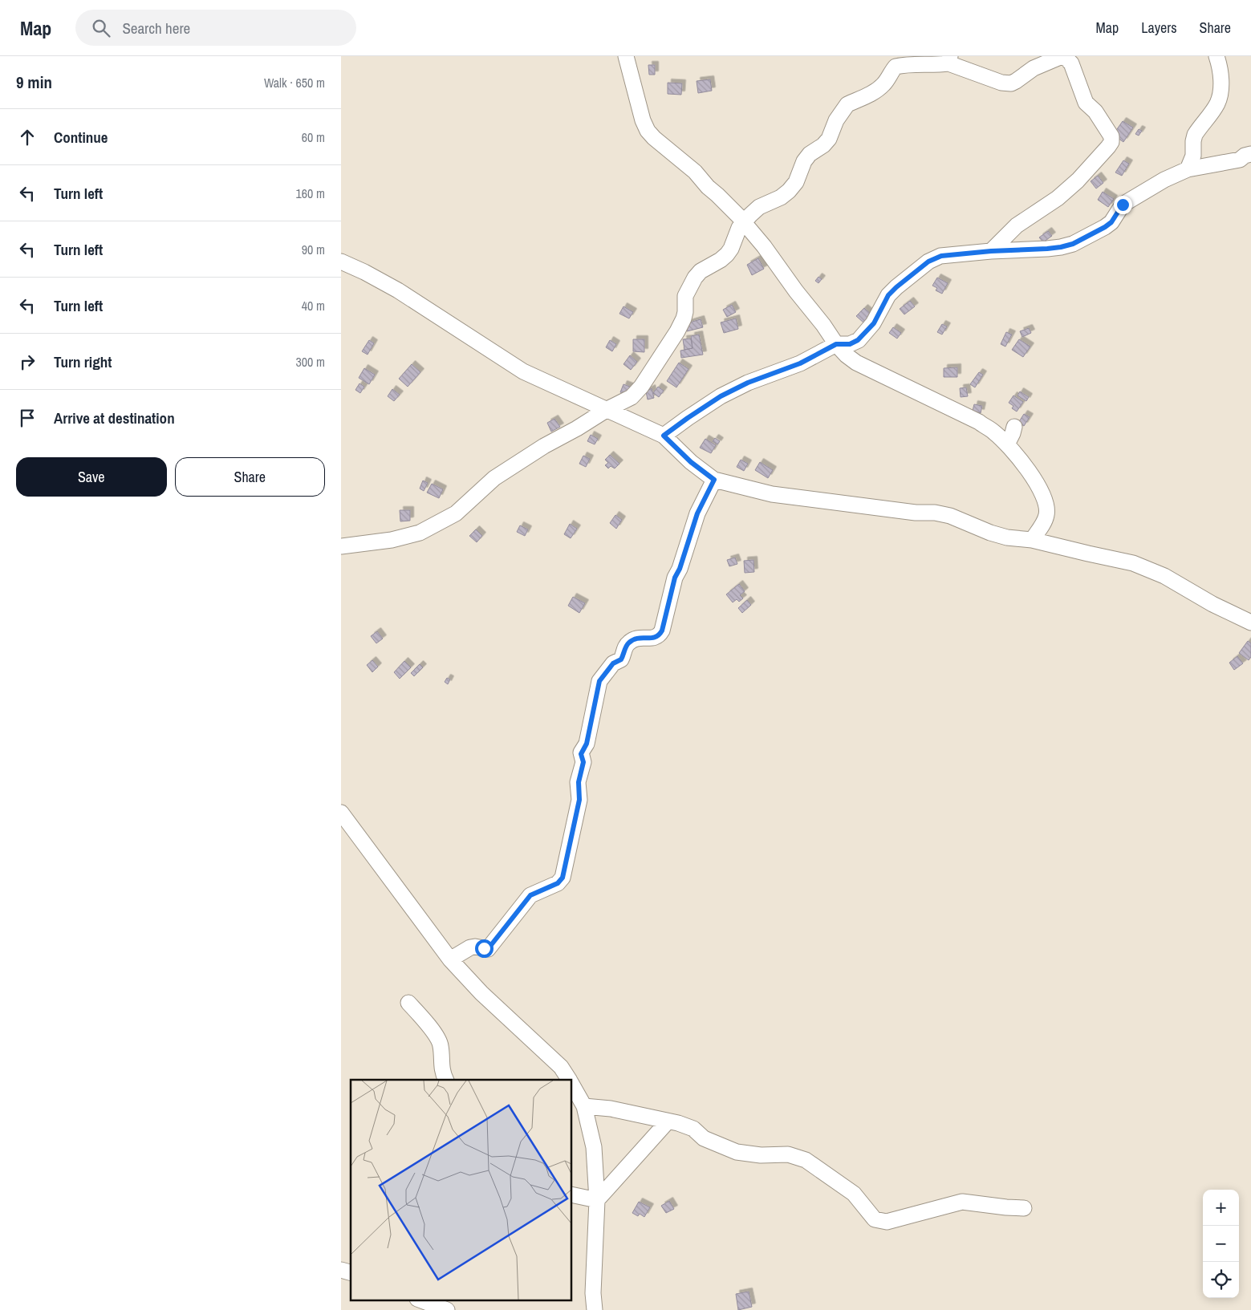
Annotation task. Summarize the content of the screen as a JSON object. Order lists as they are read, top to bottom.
{
  "page": {
    "header": "Map",
    "search": "Search here",
    "nav": ["Map", "Layers", "Share"],
    "heading": ["9 min", "Walk · 650 m"],
    "list": [
      ["Continue", "60 m"],
      ["Turn left", "160 m"],
      ["Turn left", "90 m"],
      ["Turn left", "40 m"],
      ["Turn right", "300 m"],
      "Arrive at destination"
    ],
    "buttons": ["Save", "Share"],
    "map_buttons": ["+", "−"]
  }
}
